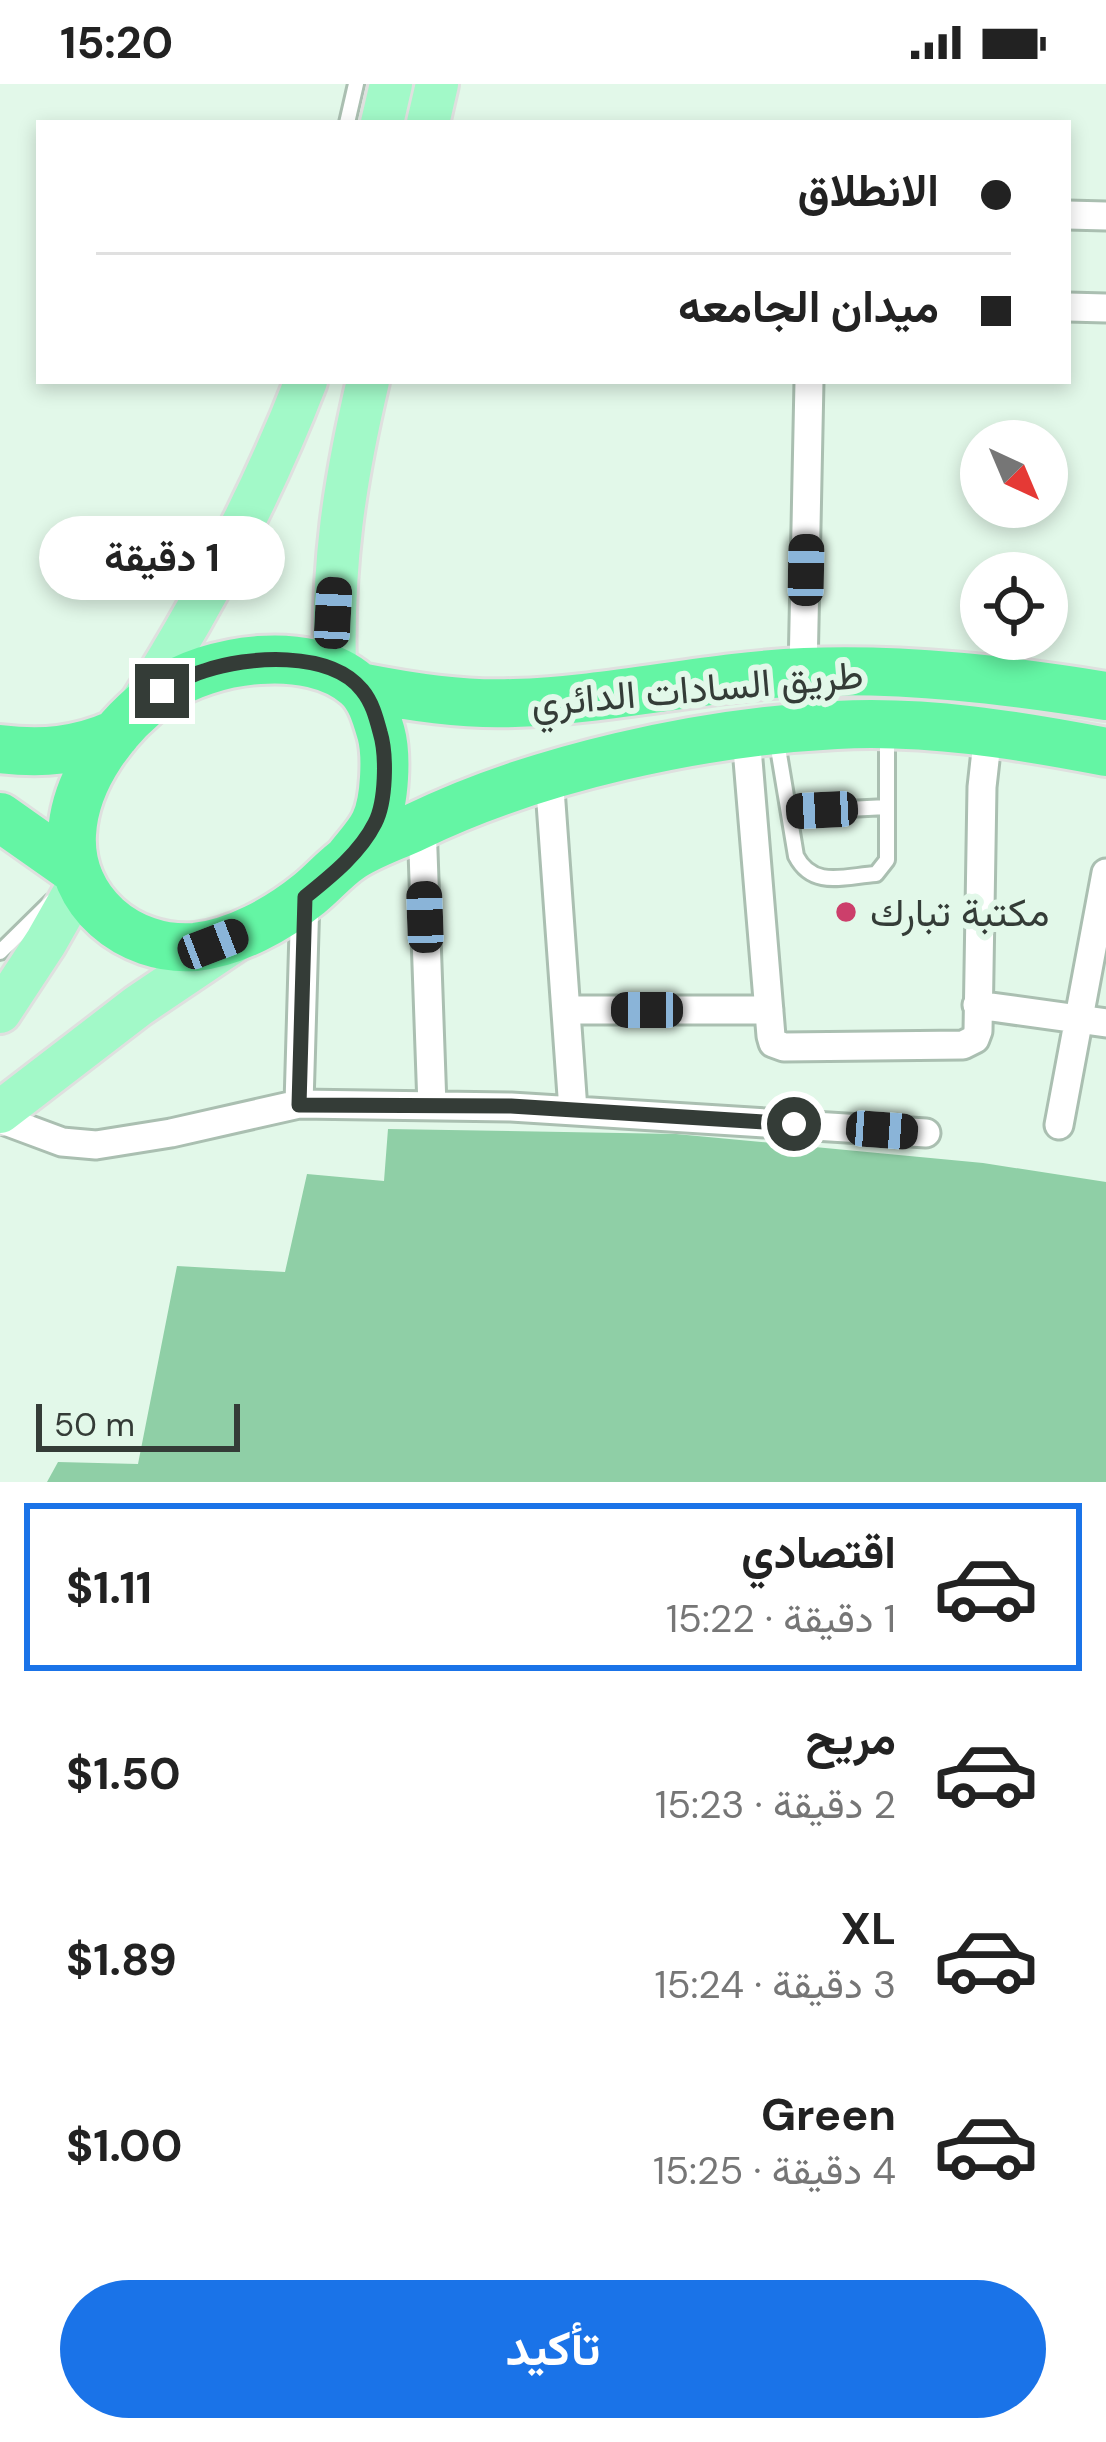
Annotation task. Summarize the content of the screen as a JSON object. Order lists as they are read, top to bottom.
{
  "streets": {
    "highway": ["طريق السادات الدائري"]
  },
  "places": ["مكتبة تبارك"],
  "scale_bar": "50 m",
  "north": "bottom right",
  "page": {
    "status": "15:20",
    "banner": ["الانطلاق", "ميدان الجامعه"],
    "bubble": "1 دقيقة",
    "scale": "50 m",
    "list": [
      {
        "name": "اقتصادي",
        "note": "1 دقيقة · 15:22",
        "value": "$1.11"
      },
      {
        "name": "مريح",
        "note": "2 دقيقة · 15:23",
        "value": "$1.50"
      },
      {
        "name": "XL",
        "note": "3 دقيقة · 15:24",
        "value": "$1.89"
      },
      {
        "name": "Green",
        "note": "4 دقيقة · 15:25",
        "value": "$1.00"
      }
    ],
    "buttons": "تأكيد"
  }
}
